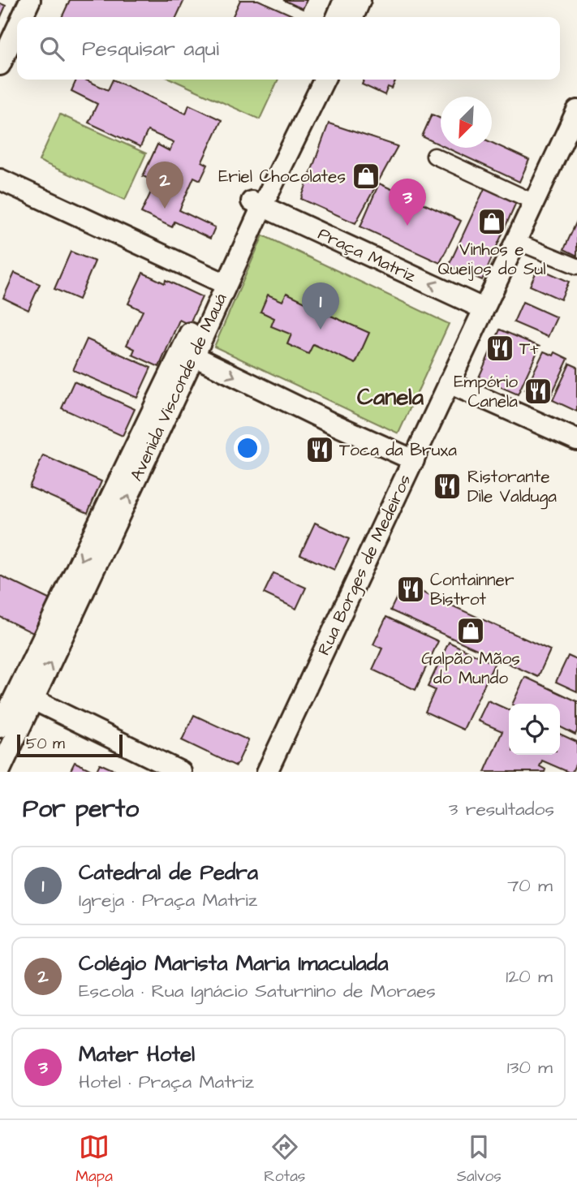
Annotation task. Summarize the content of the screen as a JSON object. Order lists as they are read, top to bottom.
{
  "streets": {
    "street": ["Praça Matriz", "Avenida Visconde de Mauá", "Rua Borges de Medeiros"]
  },
  "crossings": [
    ["Praça Matriz", "Avenida Visconde de Mauá"],
    ["Praça Matriz", "Rua Borges de Medeiros"]
  ],
  "districts": ["Canela"],
  "places": {
    "shop": ["Eriel Chocolates", "Vinhos e Queijos do Sul", "Galpão Mãos do Mundo"],
    "restaurant": [
      "T+",
      "Empório Canela",
      "Toca da Bruxa",
      "Ristorante Dile Valduga",
      "Containner Bistrot"
    ]
  },
  "scale_bar": "50 m",
  "north": "bottom left",
  "page": {
    "search": "Pesquisar aqui",
    "pins": ["2", "3", "1"],
    "scale": "50 m",
    "heading": ["Por perto", "3 resultados"],
    "list": [
      {
        "mark": "1",
        "name": "Catedral de Pedra",
        "note": "Igreja · Praça Matriz",
        "value": "70 m"
      },
      {
        "mark": "2",
        "name": "Colégio Marista Maria Imaculada",
        "note": "Escola · Rua Ignácio Saturnino de Moraes",
        "value": "120 m"
      },
      {
        "mark": "3",
        "name": "Mater Hotel",
        "note": "Hotel · Praça Matriz",
        "value": "130 m"
      }
    ],
    "nav": ["Mapa", "Rotas", "Salvos"]
  }
}
